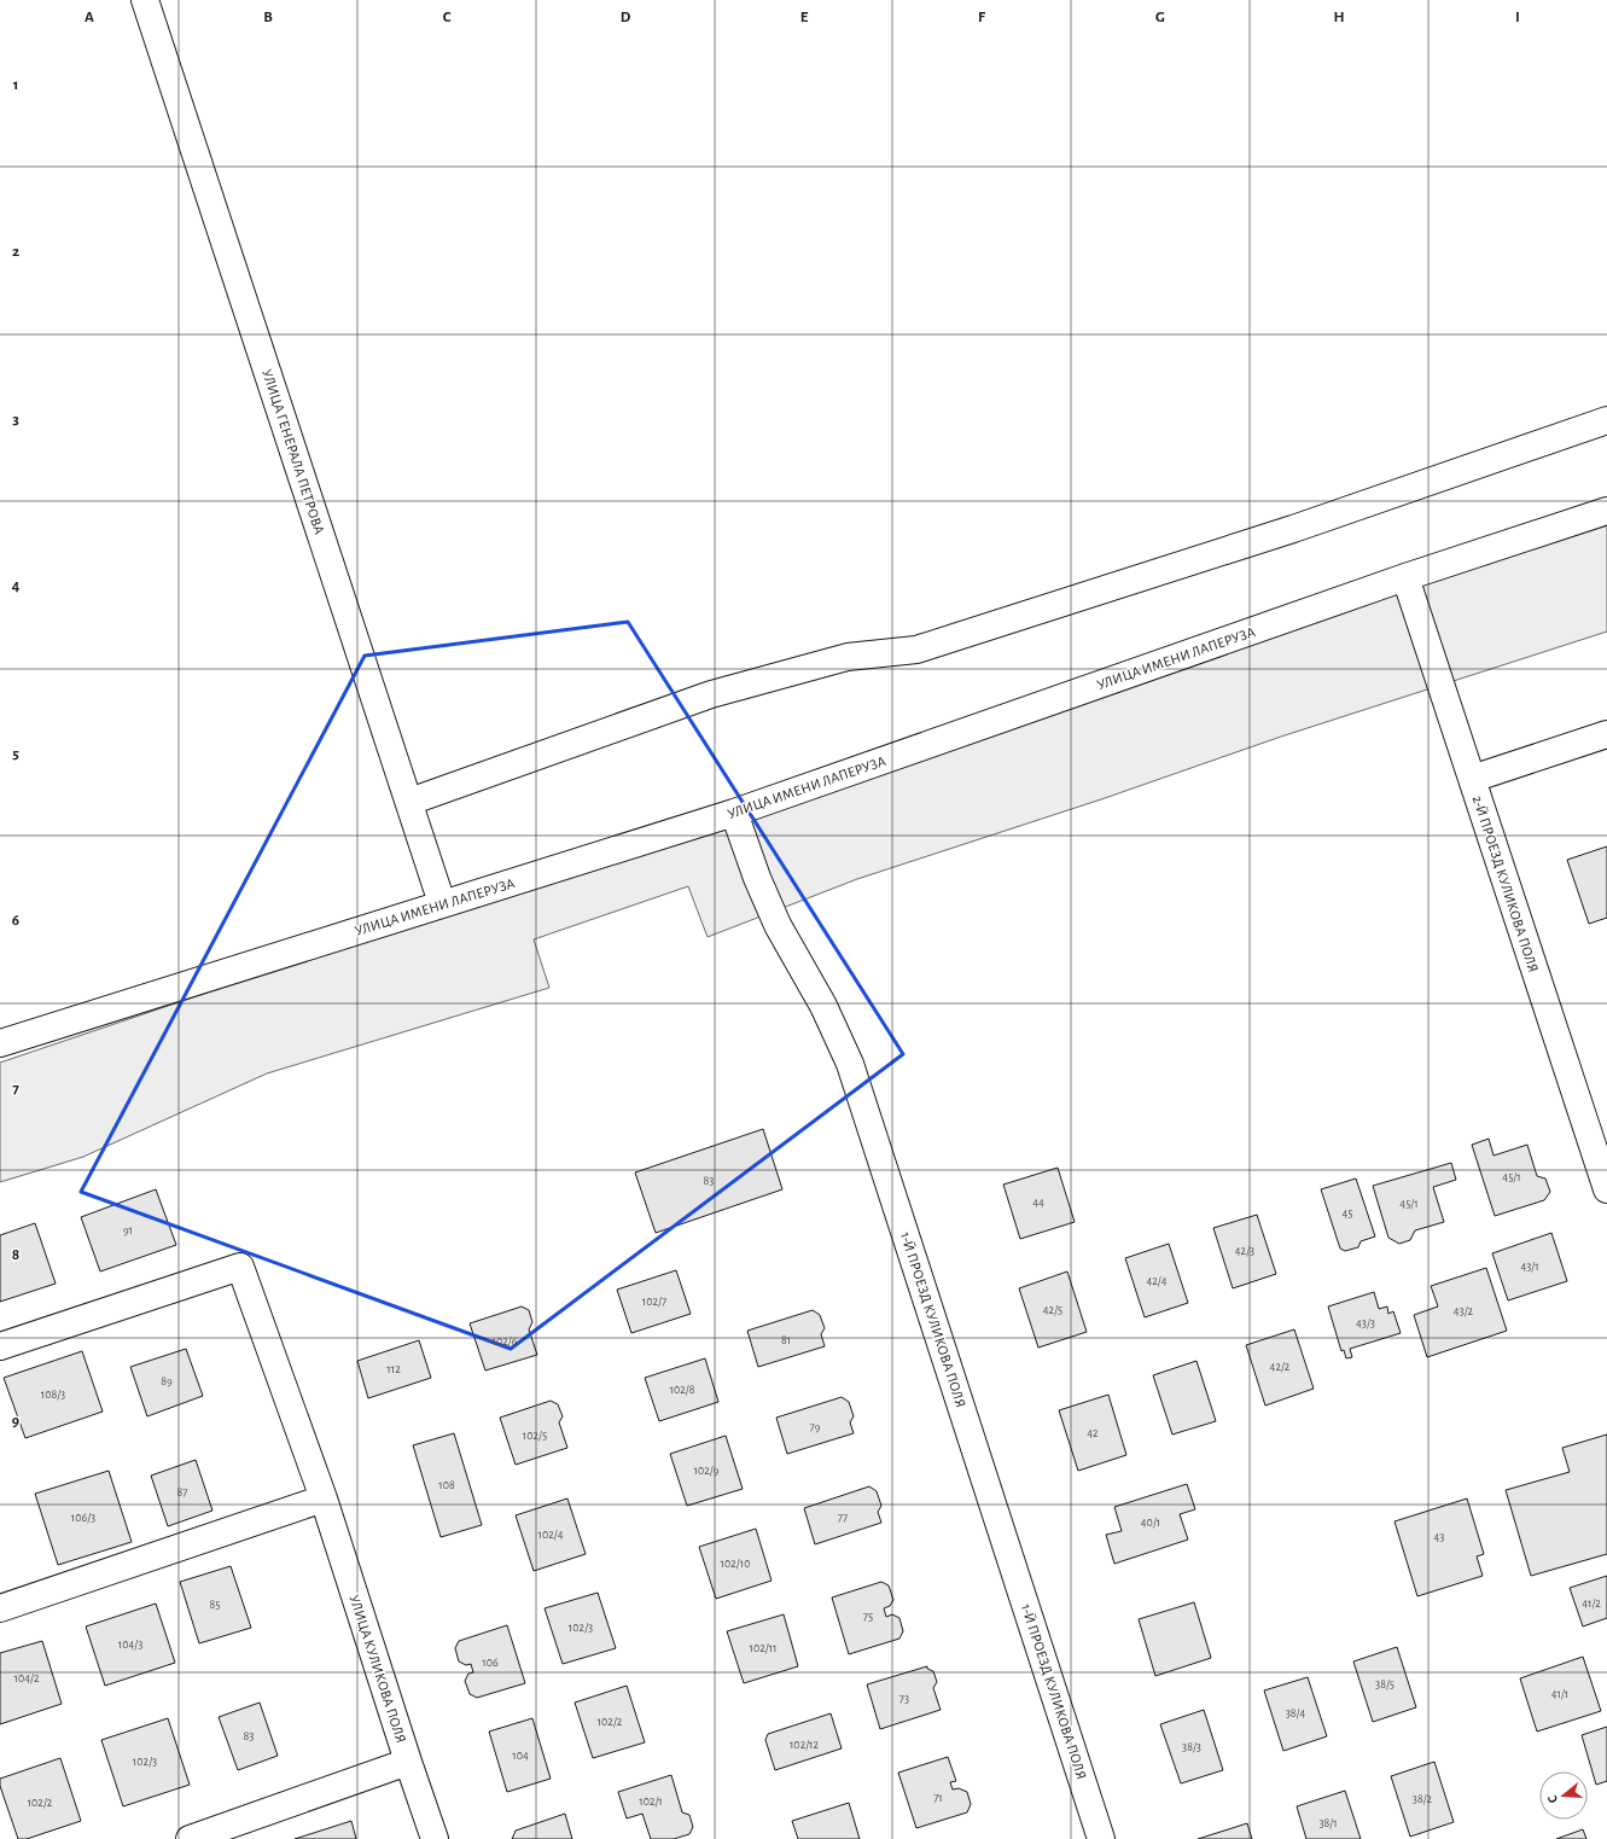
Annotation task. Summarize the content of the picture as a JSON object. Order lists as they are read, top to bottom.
{
  "streets": {
    "street": [
      "УЛИЦА ГЕНЕРАЛА ПЕТРОВА",
      "УЛИЦА ИМЕНИ ЛАПЕРУЗА",
      "2-Й ПРОЕЗД КУЛИКОВА ПОЛЯ",
      "1-Й ПРОЕЗД КУЛИКОВА ПОЛЯ",
      "УЛИЦА КУЛИКОВА ПОЛЯ"
    ]
  },
  "crossings": [
    ["УЛИЦА ГЕНЕРАЛА ПЕТРОВА", "УЛИЦА ИМЕНИ ЛАПЕРУЗА"],
    ["УЛИЦА ИМЕНИ ЛАПЕРУЗА", "2-Й ПРОЕЗД КУЛИКОВА ПОЛЯ"],
    ["УЛИЦА ИМЕНИ ЛАПЕРУЗА", "1-Й ПРОЕЗД КУЛИКОВА ПОЛЯ"]
  ],
  "house_numbers": [
    "45/1",
    "83",
    "44",
    "45/1",
    "45",
    "91",
    "42/3",
    "43/1",
    "42/4",
    "102/7",
    "42/5",
    "43/2",
    "43/3",
    "81",
    "102/6",
    "42/2",
    "112",
    "89",
    "102/8",
    "108/3",
    "79",
    "42",
    "102/5",
    "102/9",
    "108",
    "87",
    "106/3",
    "77",
    "40/1",
    "102/4",
    "43",
    "102/10",
    "41/2",
    "85",
    "75",
    "102/3",
    "104/3",
    "102/11",
    "106",
    "104/2",
    "38/5",
    "41/1",
    "73",
    "38/4",
    "102/2",
    "83",
    "102/12",
    "38/3",
    "104",
    "102/3",
    "71",
    "38/2",
    "102/1",
    "102/2",
    "38/1"
  ],
  "north": "left",
  "grid": {
    "columns": [
      "A",
      "B",
      "C",
      "D",
      "E",
      "F",
      "G",
      "H",
      "I"
    ],
    "rows": [
      "1",
      "2",
      "3",
      "4",
      "5",
      "6",
      "7",
      "8",
      "9"
    ]
  }
}
